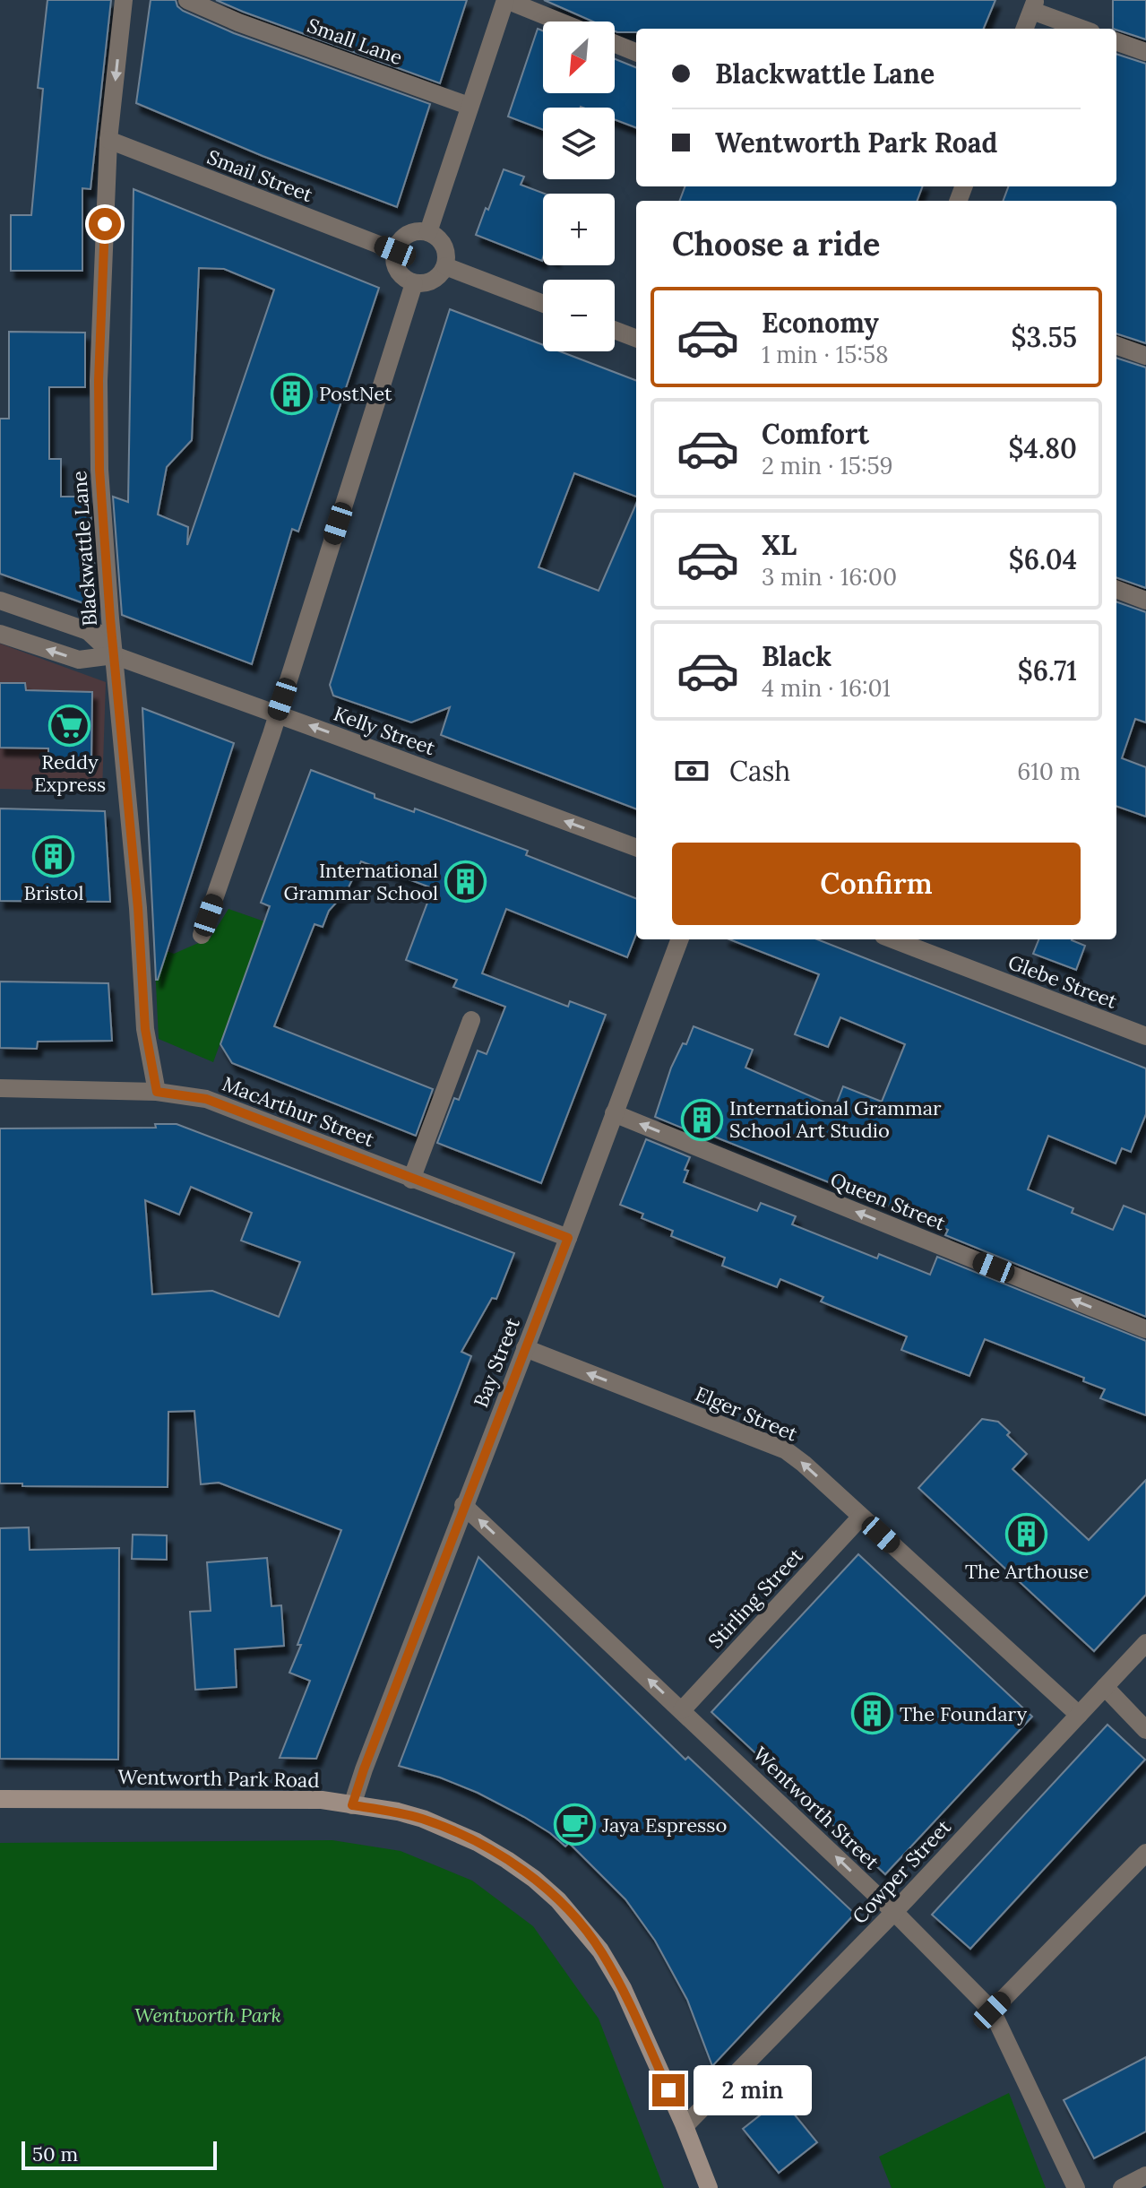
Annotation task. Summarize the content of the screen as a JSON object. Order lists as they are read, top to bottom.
{
  "streets": {
    "street": [
      "Small Lane",
      "Smail Street",
      "Blackwattle Lane",
      "Kelly Street",
      "Glebe Street",
      "MacArthur Street",
      "Queen Street",
      "Bay Street",
      "Elger Street",
      "Stirling Street",
      "Wentworth Park Road",
      "Wentworth Street",
      "Cowper Street"
    ]
  },
  "crossings": [
    ["Smail Street", "Blackwattle Lane"],
    ["Blackwattle Lane", "Kelly Street"],
    ["Blackwattle Lane", "MacArthur Street"],
    ["MacArthur Street", "Bay Street"],
    ["Queen Street", "Bay Street"],
    ["Bay Street", "Elger Street"],
    ["Bay Street", "Wentworth Park Road"],
    ["Bay Street", "Wentworth Street"],
    ["Elger Street", "Stirling Street"],
    ["Elger Street", "Cowper Street"],
    ["Stirling Street", "Wentworth Street"],
    ["Wentworth Park Road", "Cowper Street"],
    ["Wentworth Street", "Cowper Street"]
  ],
  "one_way": [
    "Kelly Street",
    "Queen Street",
    "Elger Street",
    "Wentworth Street"
  ],
  "parks": ["Wentworth Park"],
  "places": {
    "building": [
      "PostNet",
      "Bristol",
      "International Grammar School",
      "International Grammar School Art Studio",
      "The Arthouse",
      "The Foundary"
    ],
    "supermarket": ["Reddy Express"],
    "cafe": ["Jaya Espresso"]
  },
  "scale_bar": "50 m",
  "north": "bottom left",
  "page": {
    "map_buttons": ["+", "−"],
    "banner": ["Blackwattle Lane", "Wentworth Park Road"],
    "heading": "Choose a ride",
    "list": [
      {
        "name": "Economy",
        "note": "1 min · 15:58",
        "value": "$3.55"
      },
      {
        "name": "Comfort",
        "note": "2 min · 15:59",
        "value": "$4.80"
      },
      {
        "name": "XL",
        "note": "3 min · 16:00",
        "value": "$6.04"
      },
      {
        "name": "Black",
        "note": "4 min · 16:01",
        "value": "$6.71"
      }
    ],
    "pay": ["Cash", "610 m"],
    "buttons": "Confirm",
    "bubble": "2 min",
    "scale": "50 m"
  }
}
